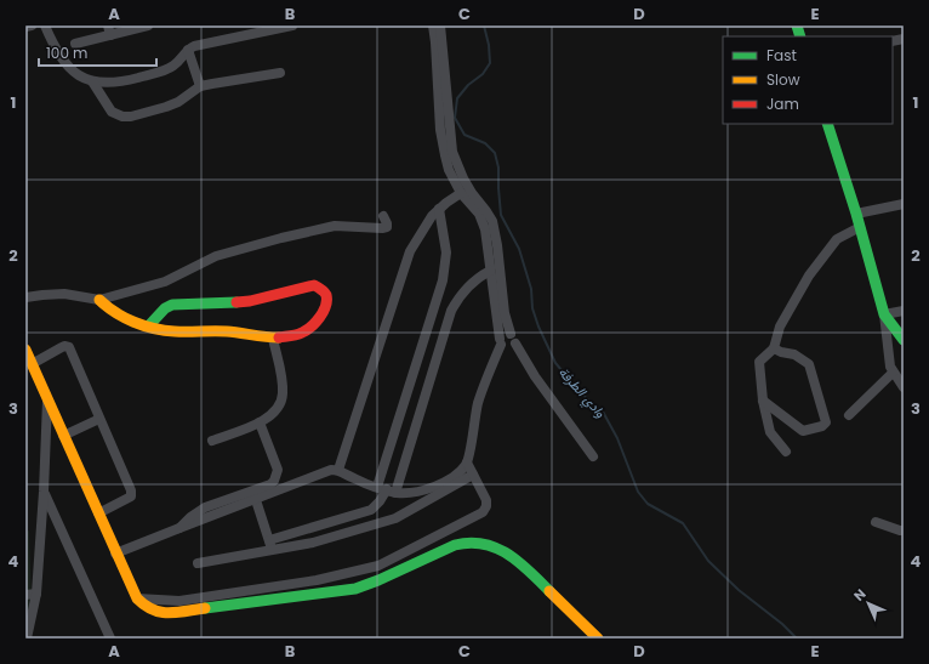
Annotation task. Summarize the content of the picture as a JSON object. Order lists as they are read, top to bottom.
{
  "water": ["وادي الطرفة"],
  "legend": ["Fast", "Slow", "Jam"],
  "scale_bar": "100 m",
  "north": "top left",
  "grid": {
    "columns": [
      "A",
      "B",
      "C",
      "D",
      "E"
    ],
    "rows": [
      "1",
      "2",
      "3",
      "4"
    ]
  }
}
